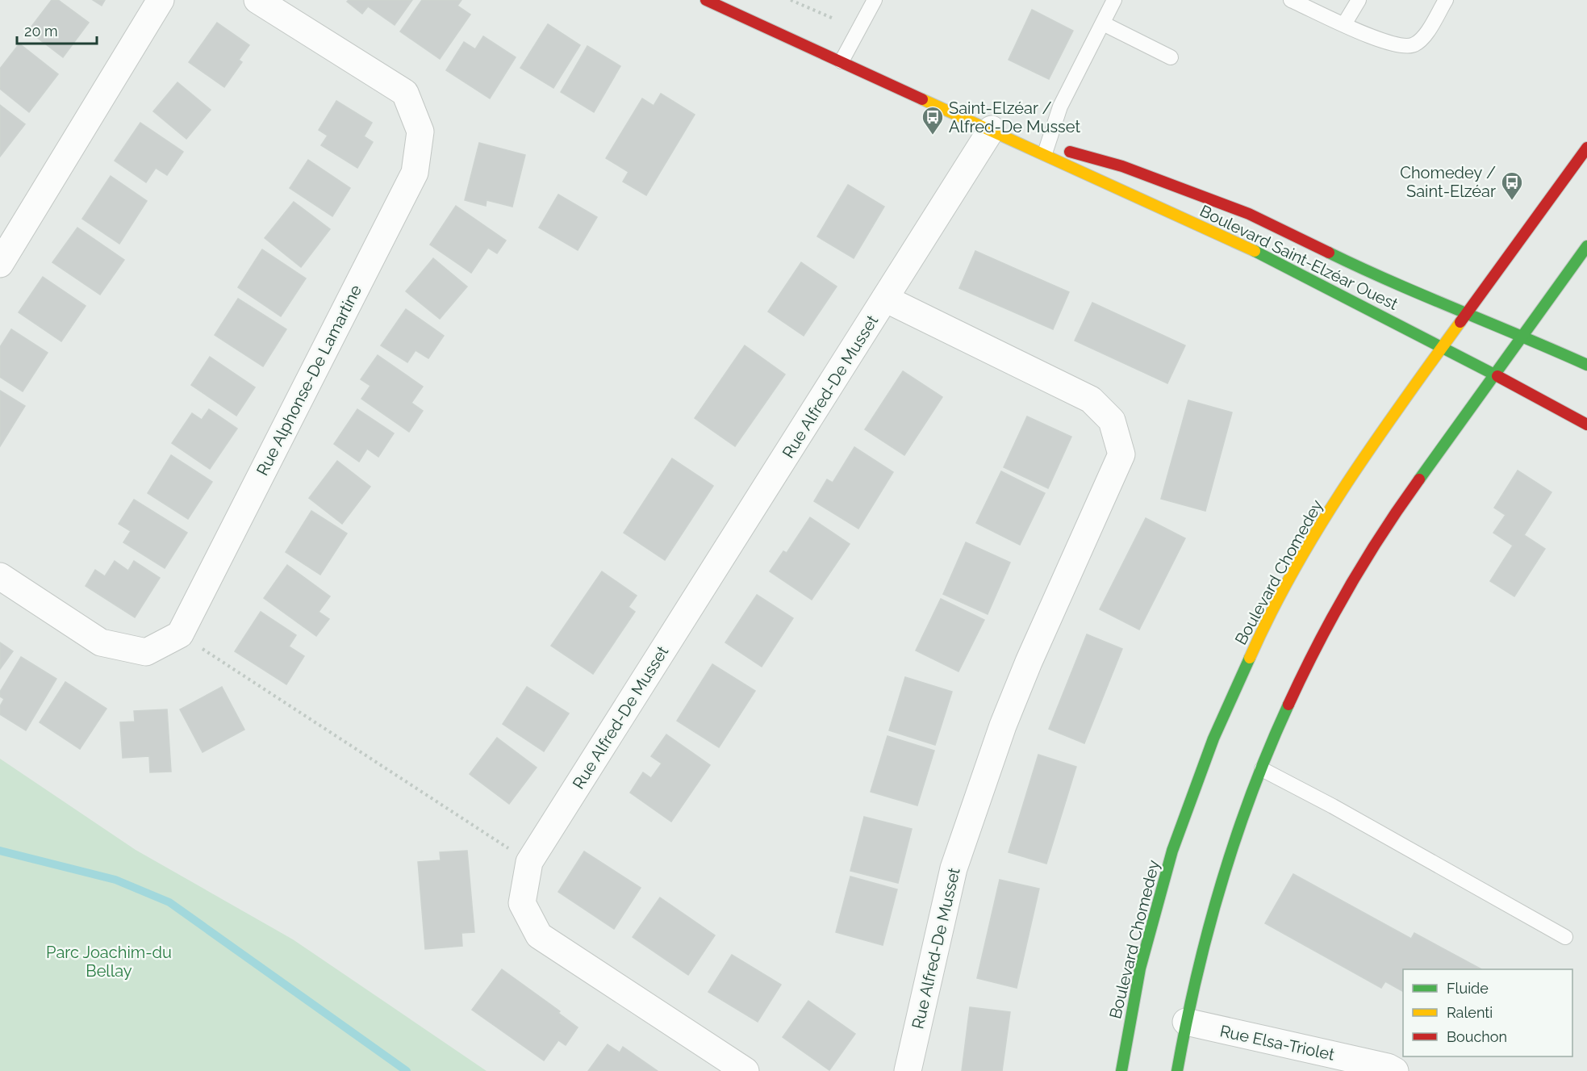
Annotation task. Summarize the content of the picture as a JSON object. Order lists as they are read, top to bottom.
{
  "streets": {
    "street": [
      "Boulevard Saint-Elzéar Ouest",
      "Rue Alphonse-De Lamartine",
      "Rue Alfred-De Musset",
      "Boulevard Chomedey",
      "Rue Elsa-Triolet"
    ]
  },
  "crossings": [
    ["Boulevard Saint-Elzéar Ouest", "Rue Alfred-De Musset"],
    ["Boulevard Saint-Elzéar Ouest", "Boulevard Chomedey"]
  ],
  "parks": ["Parc Joachim-du Bellay"],
  "places": {
    "bus stop": ["Saint-Elzéar / Alfred-De Musset", "Chomedey / Saint-Elzéar"]
  },
  "legend": ["Fluide", "Ralenti", "Bouchon"],
  "scale_bar": "20 m"
}
